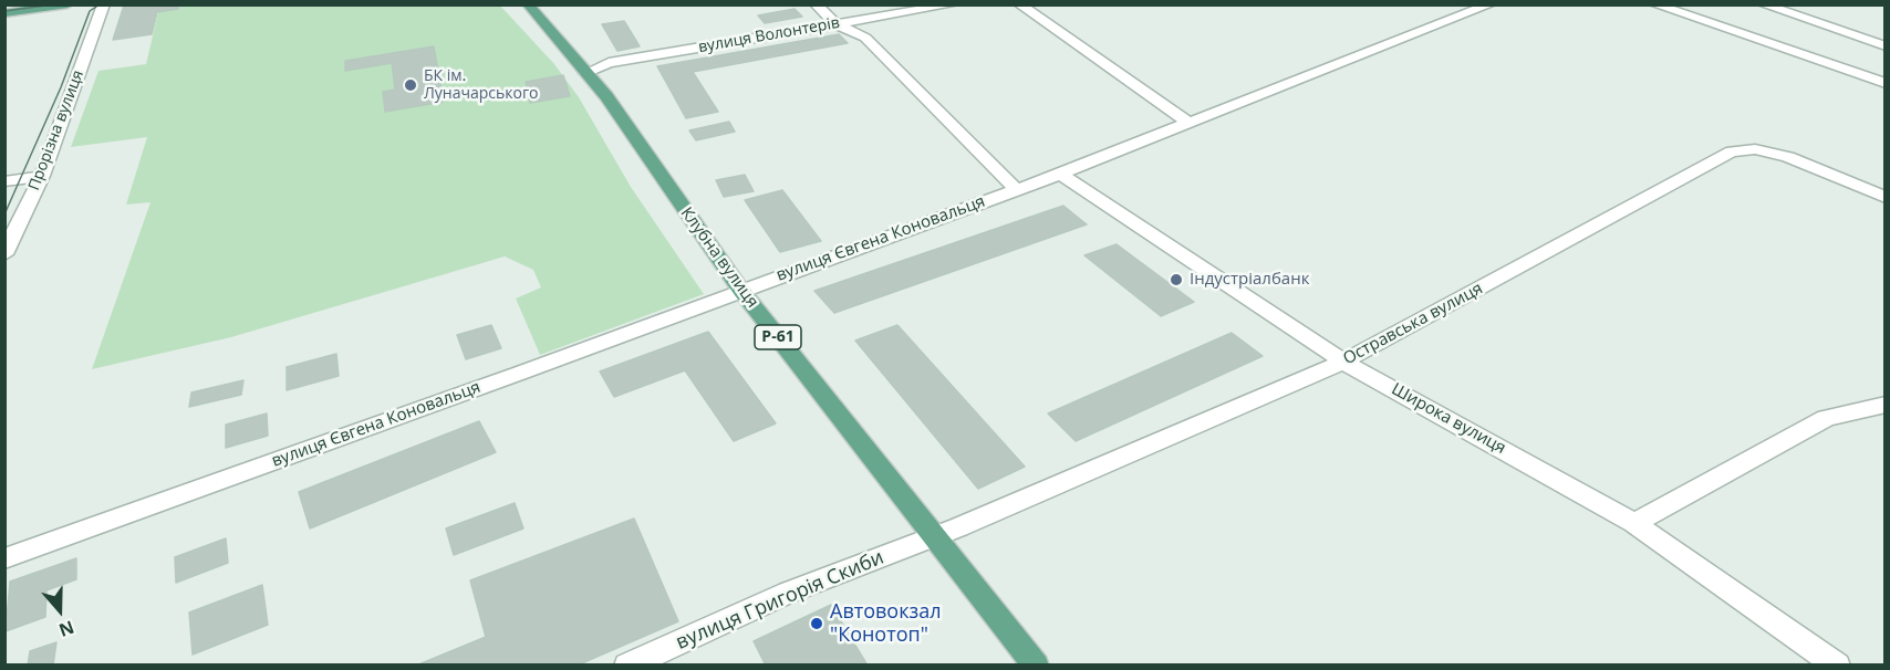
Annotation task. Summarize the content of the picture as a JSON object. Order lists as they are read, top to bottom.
{
  "streets": {
    "main road": ["Клубна вулиця", "Р-61"],
    "street": [
      "вулиця Волонтерів",
      "Прорізна вулиця",
      "вулиця Євгена Коновальця",
      "Остравська вулиця",
      "Широка вулиця",
      "вулиця Григорія Скиби"
    ]
  },
  "crossings": [
    ["вулиця Волонтерів", "Клубна вулиця"],
    ["вулиця Євгена Коновальця", "Клубна вулиця"],
    ["вулиця Євгена Коновальця", "Широка вулиця"],
    ["Клубна вулиця", "Остравська вулиця"],
    ["Клубна вулиця", "вулиця Григорія Скиби"],
    ["Остравська вулиця", "Широка вулиця"],
    ["Остравська вулиця", "вулиця Григорія Скиби"]
  ],
  "places": ["БК ім. Луначарського", "Індустріалбанк", "Автовокзал \"Конотоп\""],
  "north": "bottom"
}
